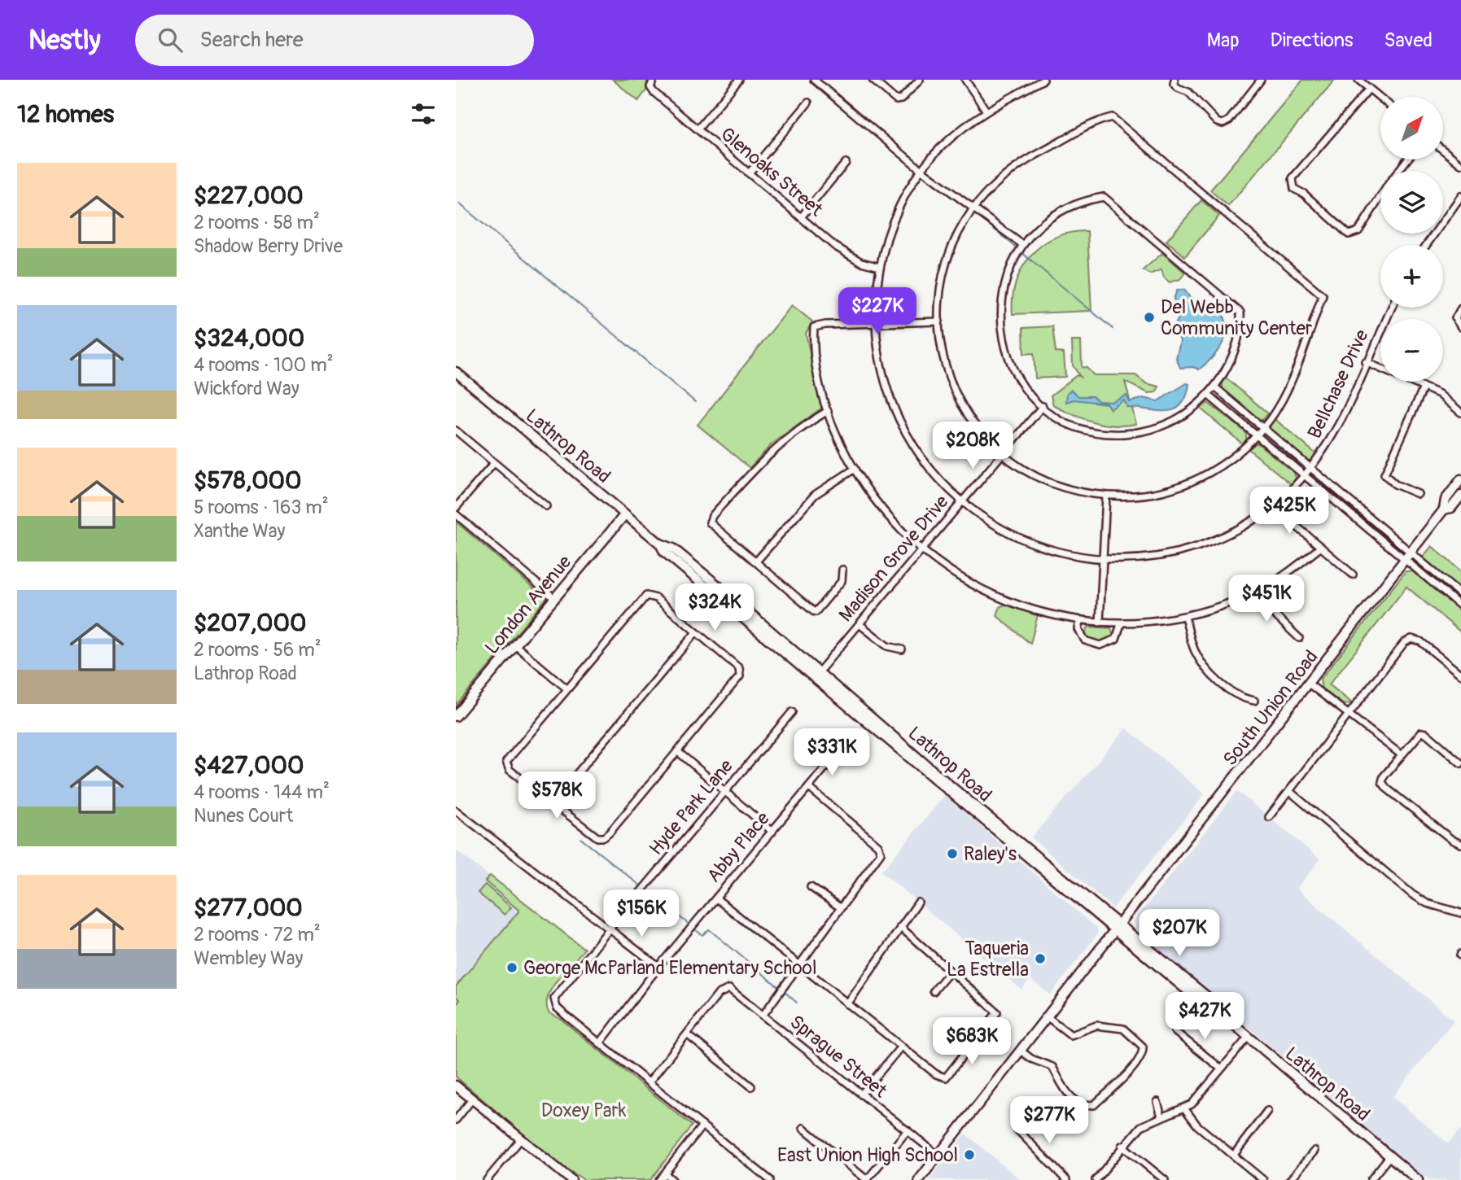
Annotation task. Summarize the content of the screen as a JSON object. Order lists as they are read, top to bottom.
{
  "streets": {
    "street": [
      "Glenoaks Street",
      "Bellchase Drive",
      "Lathrop Road",
      "Madison Grove Drive",
      "London Avenue",
      "South Union Road",
      "Hyde Park Lane",
      "Abby Place",
      "Sprague Street"
    ]
  },
  "crossings": [
    ["Glenoaks Street", "Bellchase Drive"],
    ["Bellchase Drive", "Madison Grove Drive"],
    ["Lathrop Road", "Madison Grove Drive"],
    ["Lathrop Road", "London Avenue"],
    ["Lathrop Road", "South Union Road"],
    ["South Union Road", "Sprague Street"],
    ["Hyde Park Lane", "Abby Place"]
  ],
  "parks": ["Doxey Park"],
  "places": [
    "Del Webb Community Center",
    "Raley's",
    "Taqueria La Estrella",
    "George McParland Elementary School",
    "East Union High School"
  ],
  "north": "top right",
  "page": {
    "header": "Nestly",
    "search": "Search here",
    "nav": ["Map", "Directions", "Saved"],
    "heading": "12 homes",
    "map_buttons": ["+", "−"],
    "list": [
      {
        "name": "$227,000",
        "note": "2 rooms · 58 m² · Shadow Berry Drive"
      },
      {
        "name": "$324,000",
        "note": "4 rooms · 100 m² · Wickford Way"
      },
      {
        "name": "$578,000",
        "note": "5 rooms · 163 m² · Xanthe Way"
      },
      {
        "name": "$207,000",
        "note": "2 rooms · 56 m² · Lathrop Road"
      },
      {
        "name": "$427,000",
        "note": "4 rooms · 144 m² · Nunes Court"
      },
      {
        "name": "$277,000",
        "note": "2 rooms · 72 m² · Wembley Way"
      }
    ],
    "price": [
      "$227K",
      "$208K",
      "$425K",
      "$451K",
      "$324K",
      "$331K",
      "$578K",
      "$156K",
      "$207K",
      "$427K",
      "$683K",
      "$277K"
    ]
  }
}
